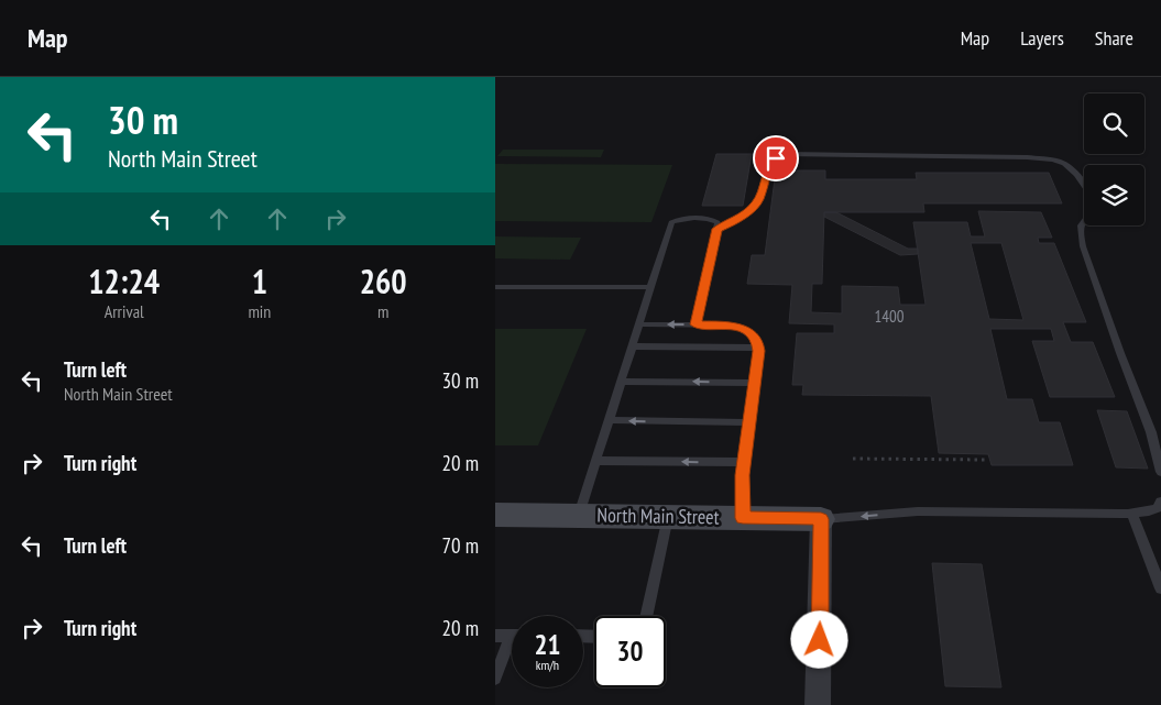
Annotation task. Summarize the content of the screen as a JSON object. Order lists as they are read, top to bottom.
{
  "streets": {
    "street": ["North Main Street"]
  },
  "house_numbers": ["1400"],
  "page": {
    "header": "Map",
    "nav": ["Map", "Layers", "Share"],
    "turn": ["30 m", "North Main Street"],
    "eta": [
      "12:24",
      "Arrival",
      "1",
      "min",
      "260",
      "m"
    ],
    "list": [
      {
        "name": "Turn left",
        "note": "North Main Street",
        "value": "30 m"
      },
      {
        "name": "Turn right",
        "value": "20 m"
      },
      {
        "name": "Turn left",
        "value": "70 m"
      },
      {
        "name": "Turn right",
        "value": "20 m"
      }
    ],
    "speed": "21 km/h",
    "limit": "30"
  }
}
